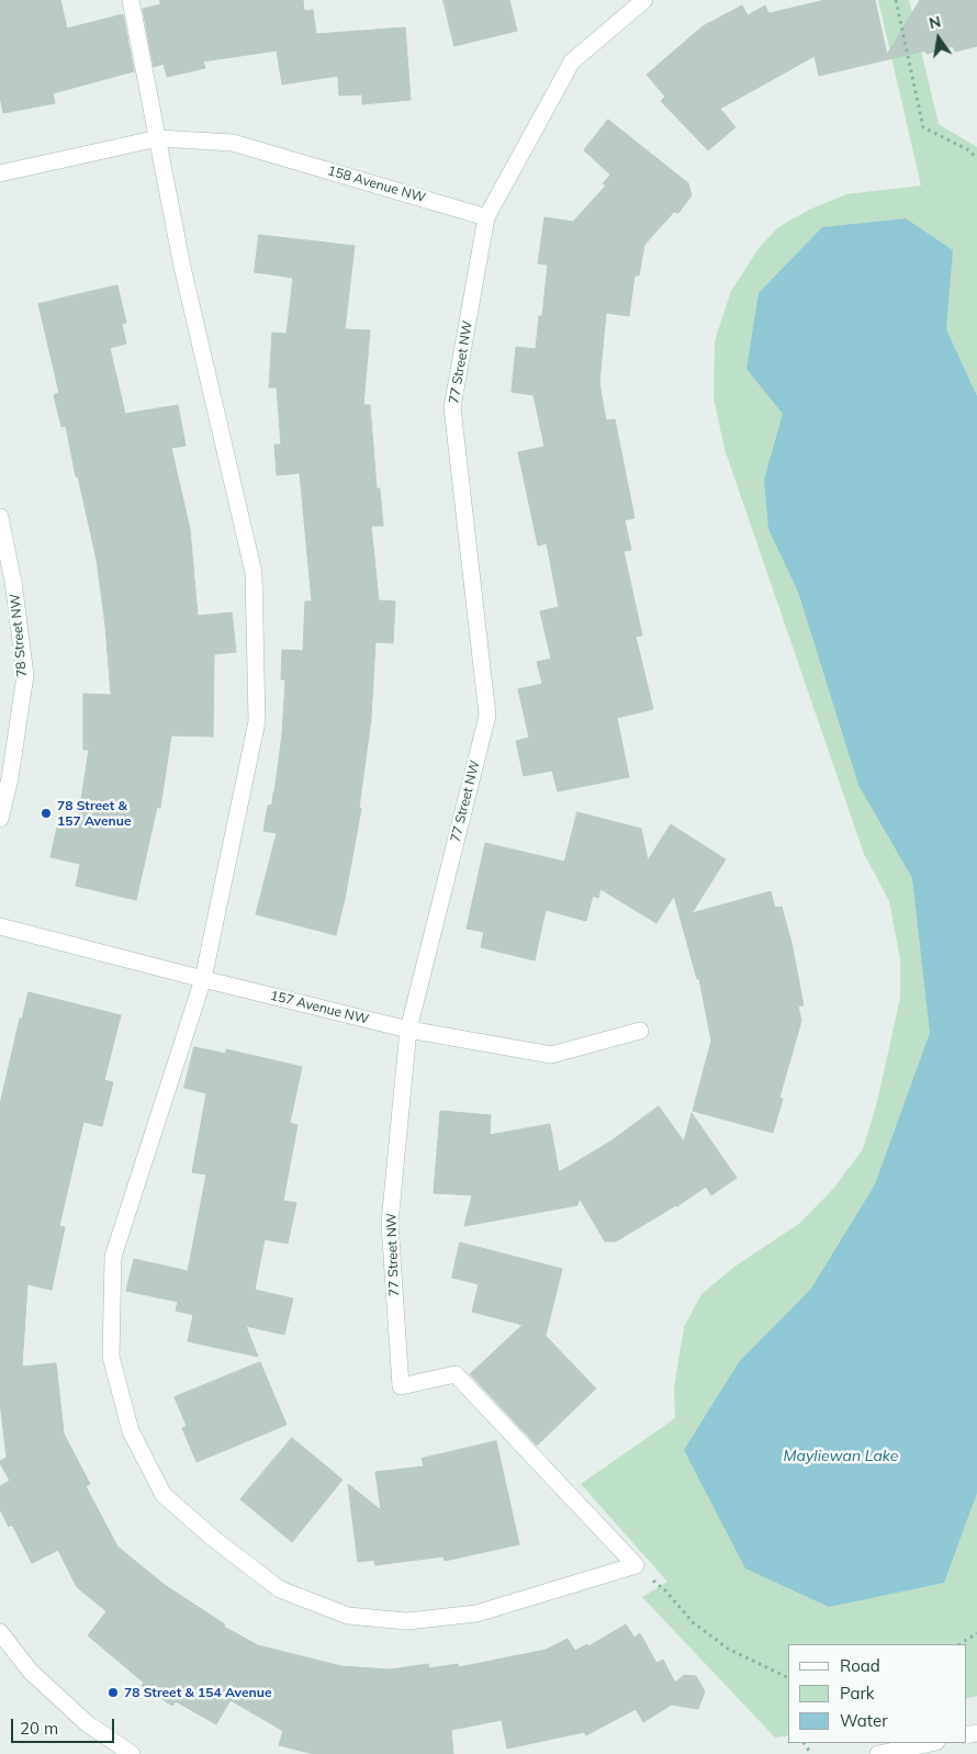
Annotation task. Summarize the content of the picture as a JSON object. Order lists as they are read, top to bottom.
{
  "streets": {
    "street": [
      "158 Avenue NW",
      "77 Street NW",
      "78 Street NW",
      "157 Avenue NW"
    ]
  },
  "crossings": [
    ["158 Avenue NW", "77 Street NW"],
    ["77 Street NW", "157 Avenue NW"]
  ],
  "water": ["Mayliewan Lake"],
  "places": ["78 Street & 157 Avenue", "78 Street & 154 Avenue"],
  "legend": ["Road", "Park", "Water"],
  "scale_bar": "20 m",
  "north": "top"
}
